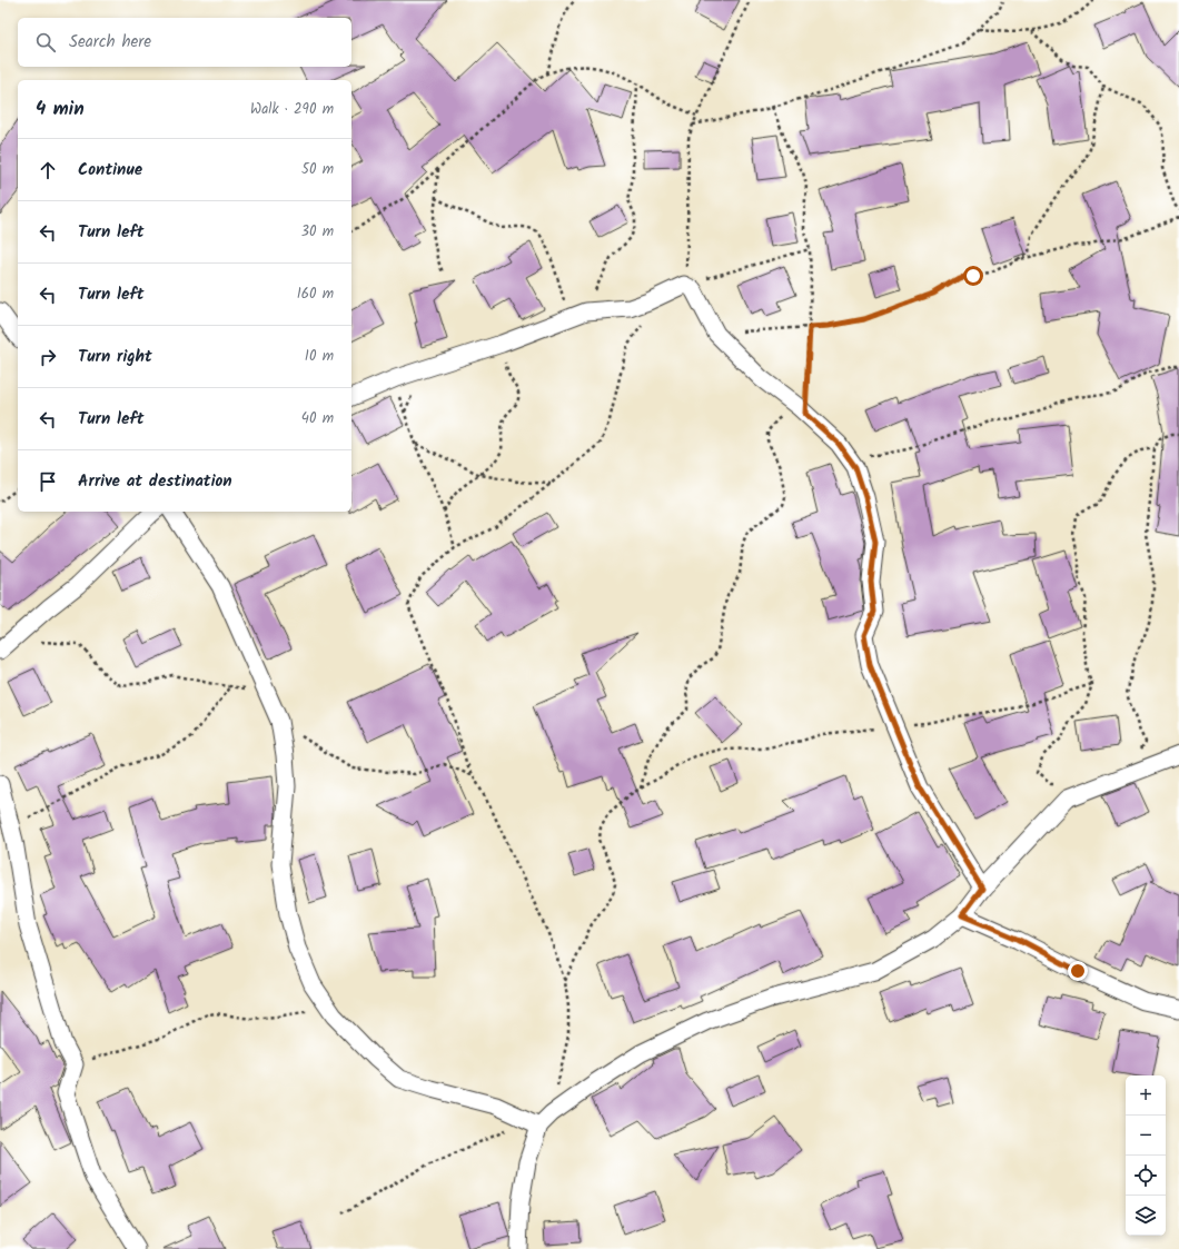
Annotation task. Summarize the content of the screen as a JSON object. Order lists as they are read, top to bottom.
{
  "page": {
    "search": "Search here",
    "heading": ["4 min", "Walk · 290 m"],
    "list": [
      ["Continue", "50 m"],
      ["Turn left", "30 m"],
      ["Turn left", "160 m"],
      ["Turn right", "10 m"],
      ["Turn left", "40 m"],
      "Arrive at destination"
    ],
    "map_buttons": ["+", "−"]
  }
}
